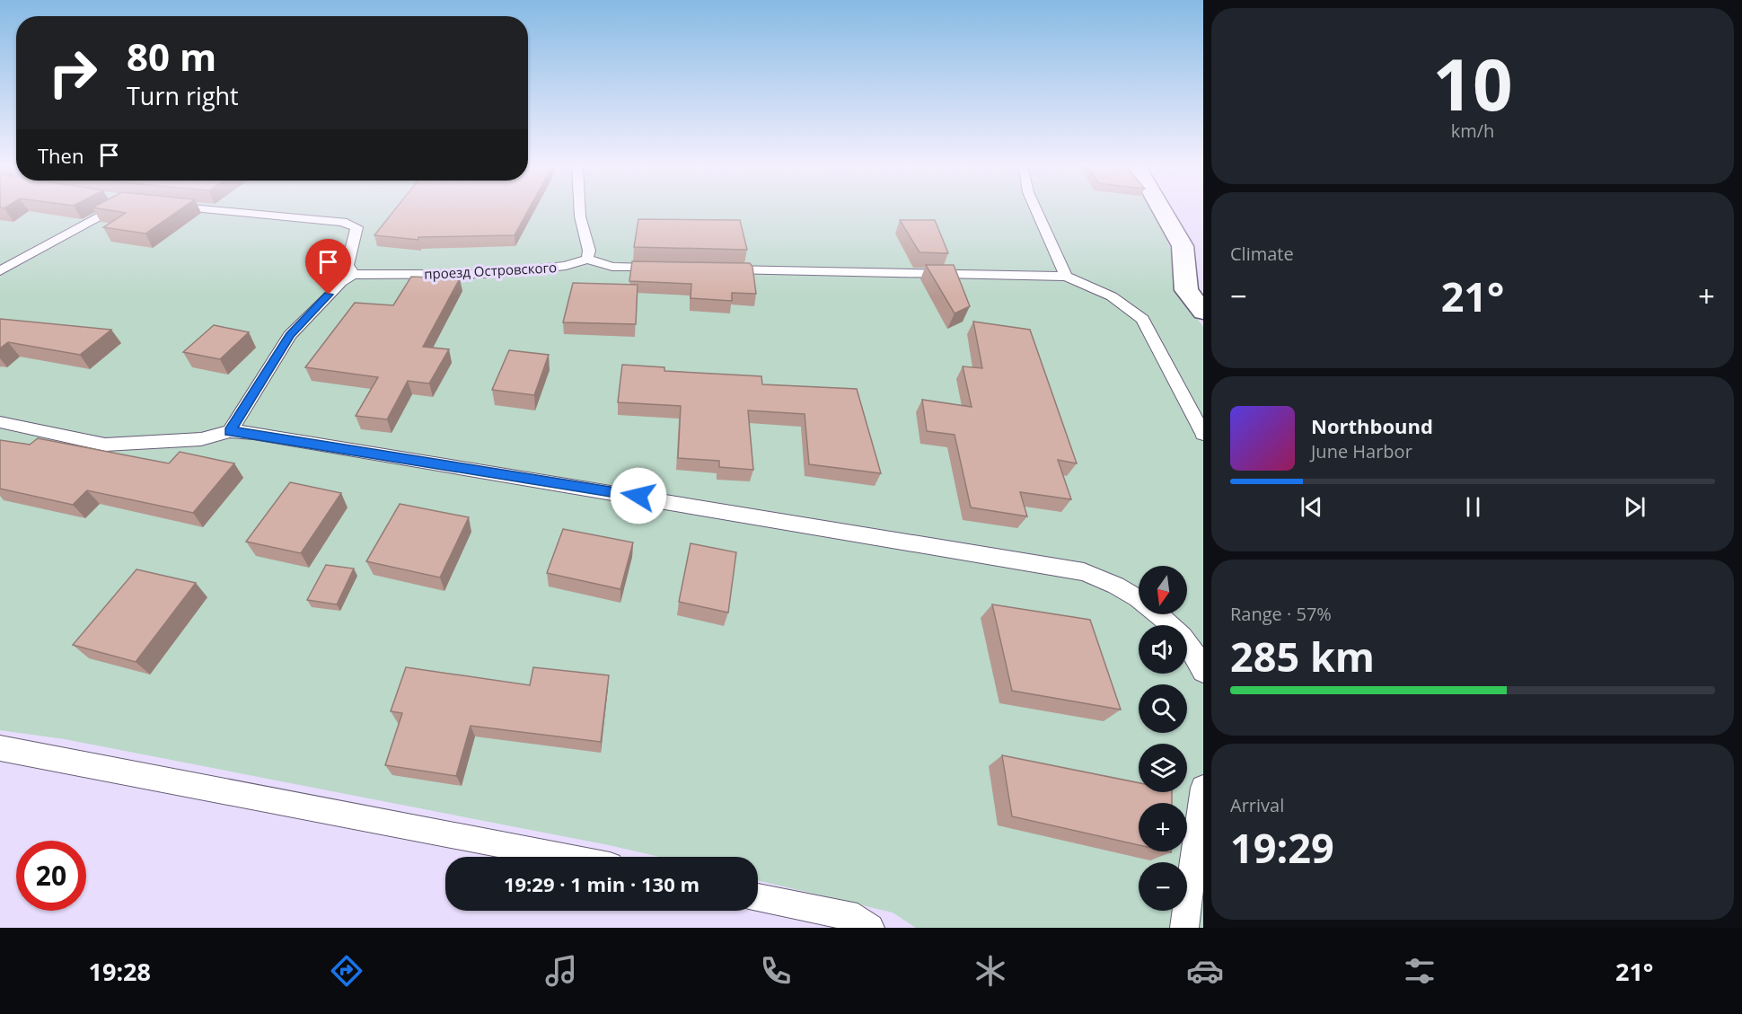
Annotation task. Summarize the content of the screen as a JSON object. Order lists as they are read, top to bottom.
{
  "streets": {
    "lane": ["проезд Островского"]
  },
  "north": "bottom",
  "page": {
    "tile": [
      ["10", "km/h"],
      "Climate",
      ["Range · 57%", "285 km"],
      ["Arrival", "19:29"]
    ],
    "turn": ["80 m", "Turn right"],
    "then": "Then",
    "heat": ["−", "21°", "+"],
    "song": ["Northbound", "June Harbor"],
    "map_buttons": ["+", "−"],
    "limit": "20",
    "trip": "19:29 · 1 min · 130 m",
    "tabs": ["19:28", "21°"]
  }
}
